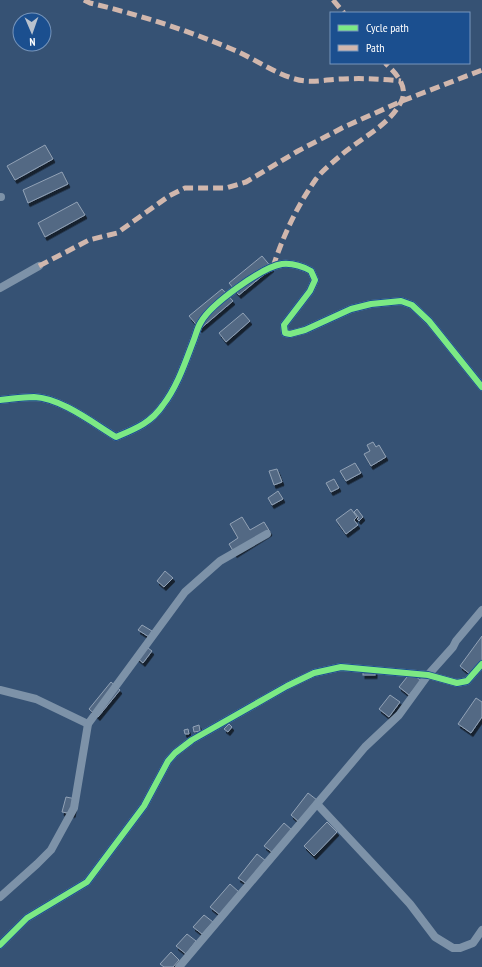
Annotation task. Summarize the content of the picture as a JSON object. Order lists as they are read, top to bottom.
{
  "legend": ["Cycle path", "Path"],
  "north": "bottom"
}
